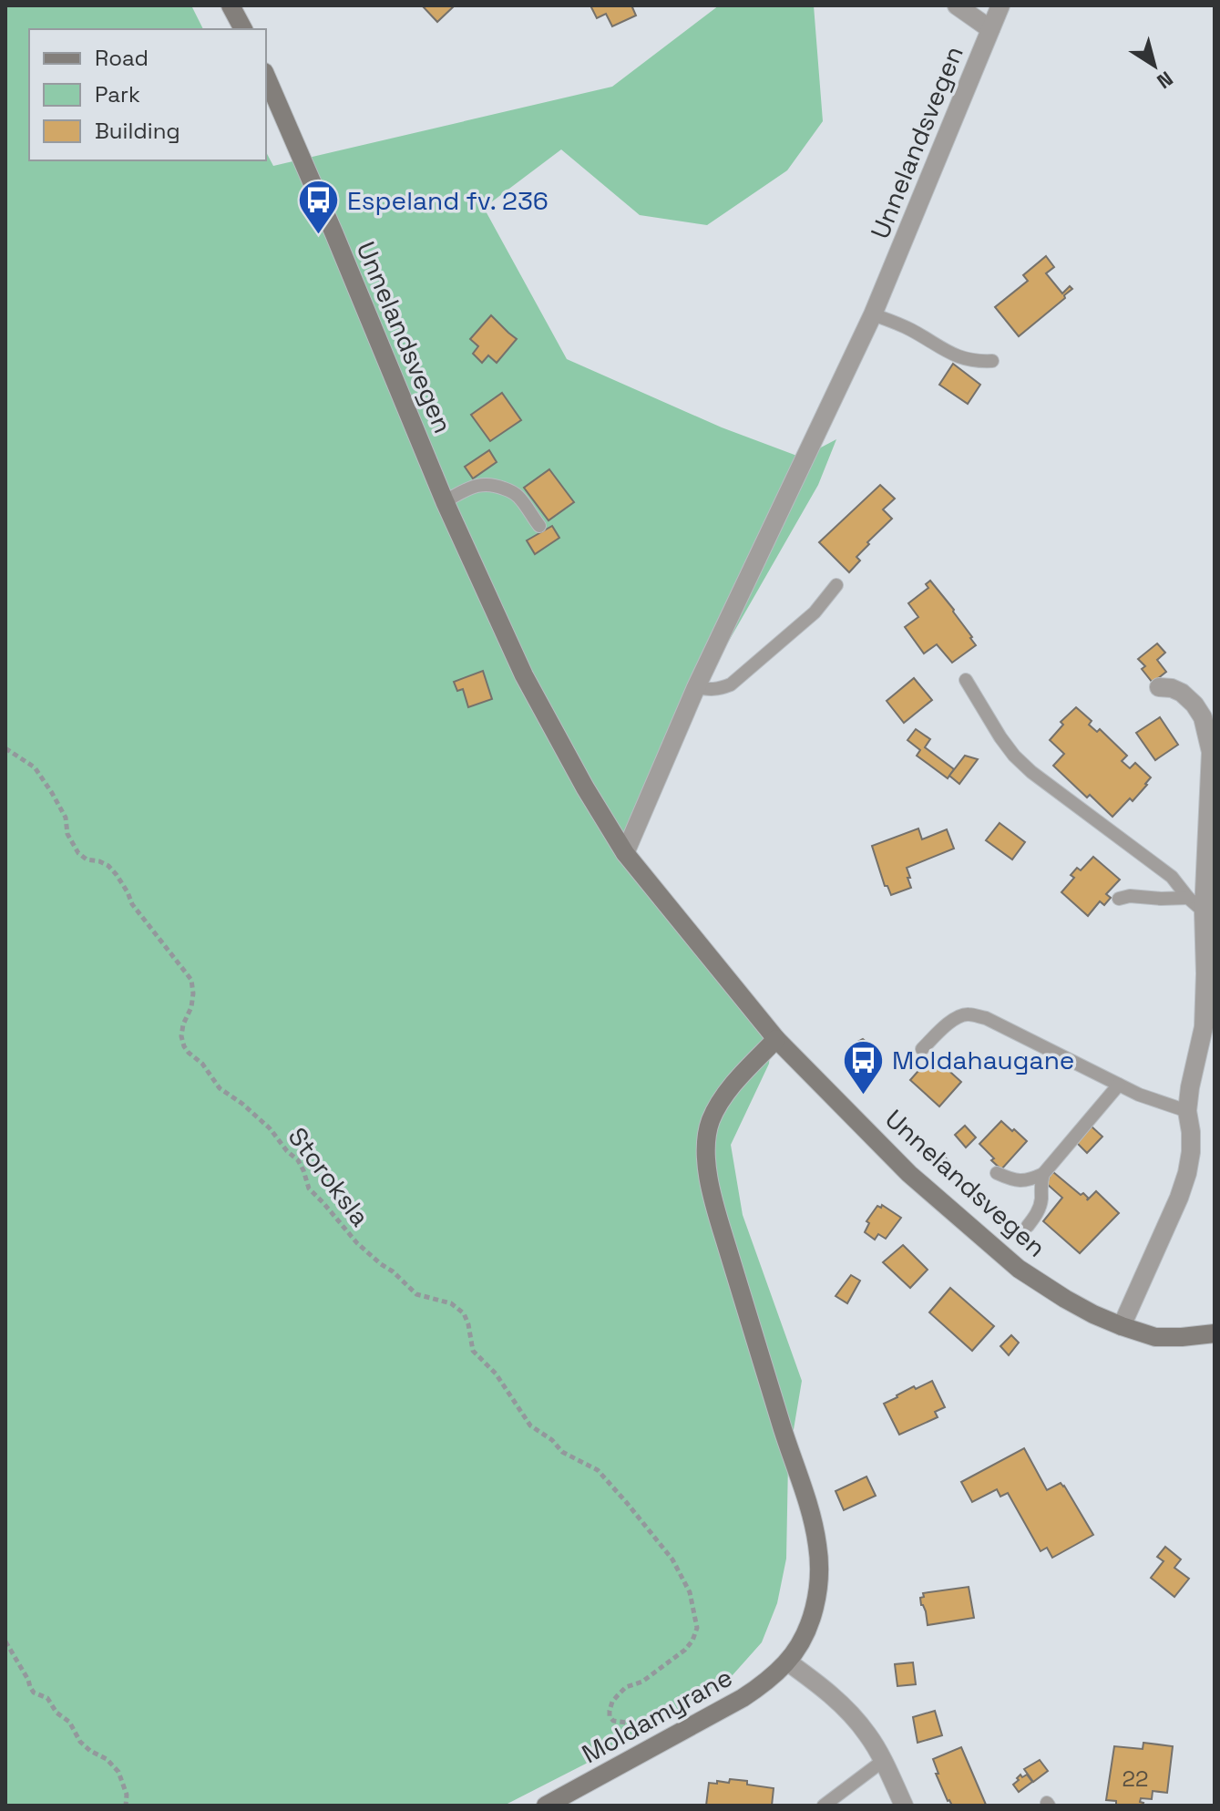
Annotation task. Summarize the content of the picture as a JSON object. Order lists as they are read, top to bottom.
{
  "streets": {
    "main road": ["Unnelandsvegen", "Moldamyrane"],
    "path": ["Storoksla"]
  },
  "crossings": [
    ["Storoksla", "Moldamyrane"]
  ],
  "places": {
    "bus stop": ["Espeland fv. 236", "Moldahaugane"]
  },
  "house_numbers": ["22"],
  "legend": ["Road", "Park", "Building"],
  "north": "bottom right"
}
